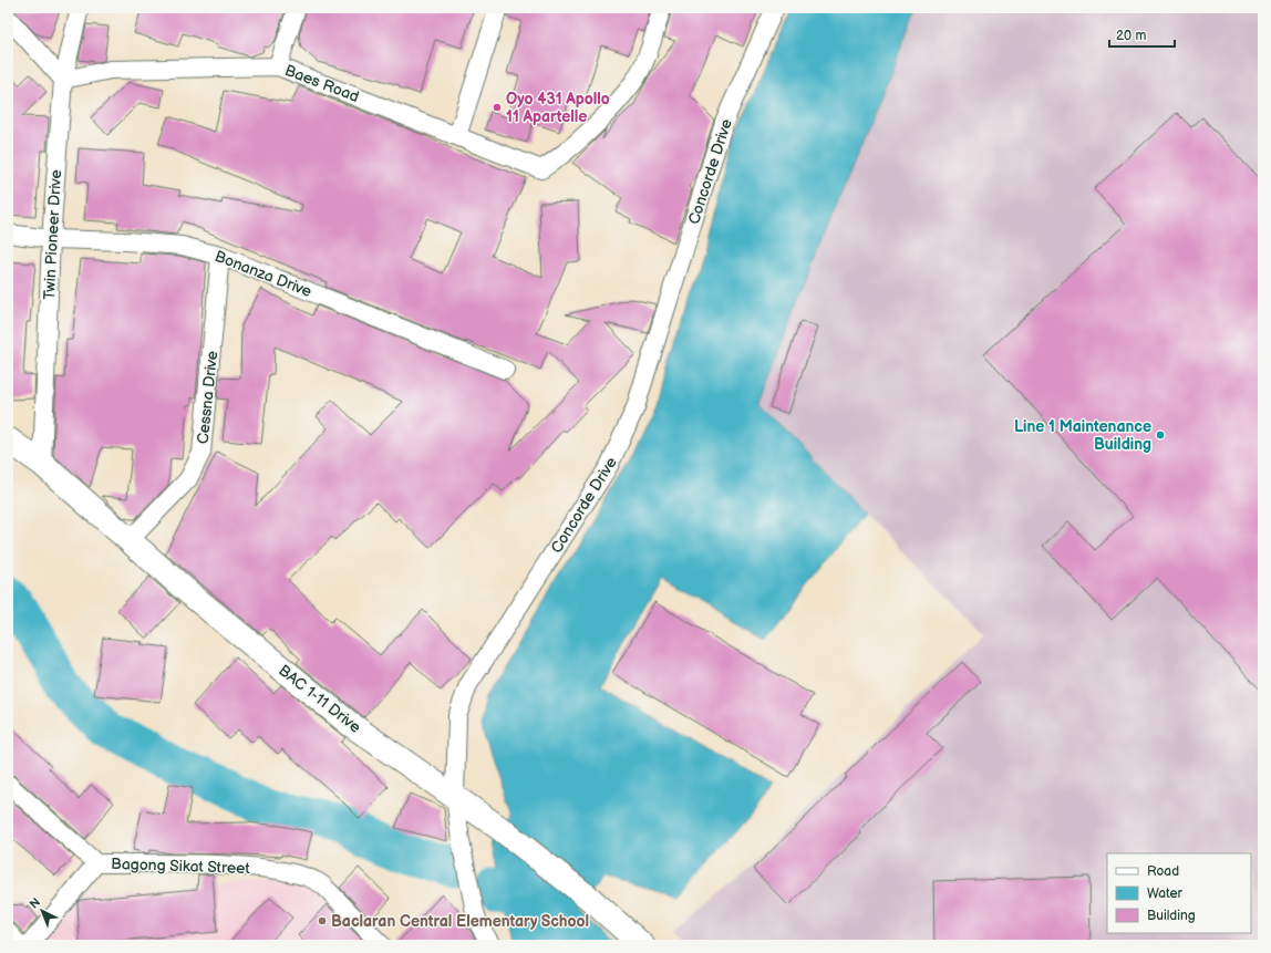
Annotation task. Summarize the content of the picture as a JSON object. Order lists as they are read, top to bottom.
{
  "streets": {
    "street": [
      "Baes Road",
      "Concorde Drive",
      "Twin Pioneer Drive",
      "Bonanza Drive",
      "Cessna Drive",
      "BAC 1-11 Drive",
      "Bagong Sikat Street"
    ]
  },
  "crossings": [
    ["Baes Road", "Twin Pioneer Drive"],
    ["Concorde Drive", "BAC 1-11 Drive"],
    ["Twin Pioneer Drive", "Bonanza Drive"],
    ["Twin Pioneer Drive", "BAC 1-11 Drive"],
    ["Bonanza Drive", "Cessna Drive"],
    ["Cessna Drive", "BAC 1-11 Drive"]
  ],
  "places": ["Oyo 431 Apollo 11 Apartelle", "Line 1 Maintenance Building", "Baclaran Central Elementary School"],
  "legend": ["Road", "Water", "Building"],
  "scale_bar": "20 m",
  "north": "top left"
}
